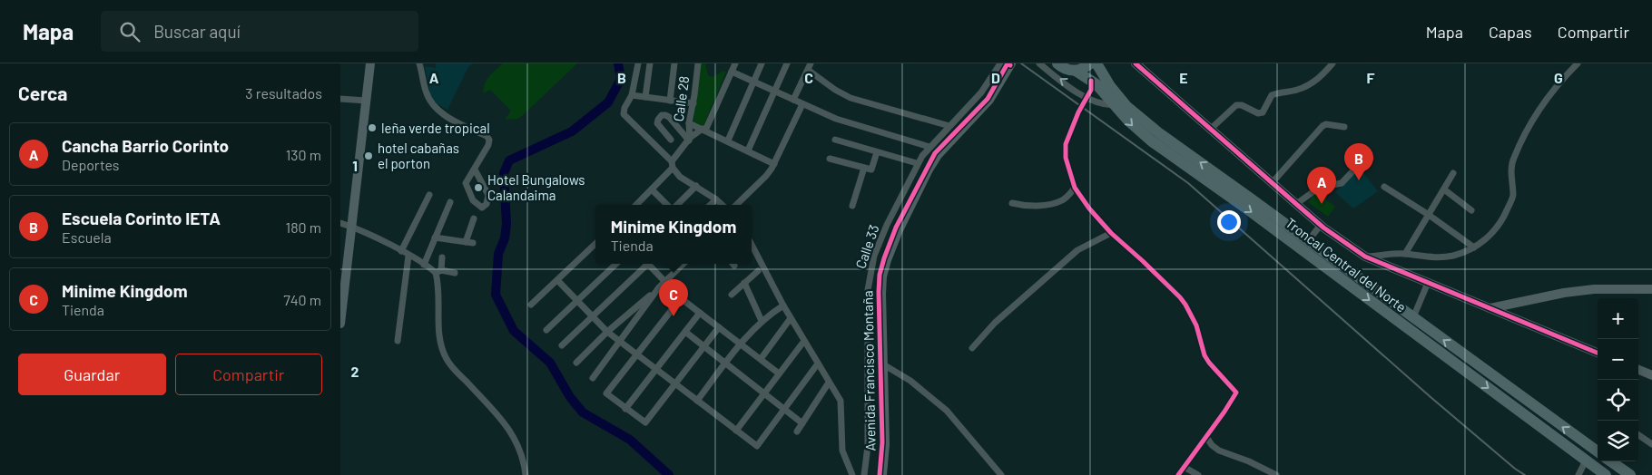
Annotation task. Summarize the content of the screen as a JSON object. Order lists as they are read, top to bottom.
{
  "streets": {
    "highway": ["Troncal Central del Norte"],
    "street": ["Calle 28", "Calle 33", "Avenida Francisco Montaña"]
  },
  "places": ["leña verde tropical", "hotel cabañas el porton", "Hotel Bungalows Calandaima"],
  "page": {
    "header": "Mapa",
    "search": "Buscar aquí",
    "nav": ["Mapa", "Capas", "Compartir"],
    "heading": ["Cerca", "3 resultados"],
    "list": [
      {
        "mark": "A",
        "name": "Cancha Barrio Corinto",
        "note": "Deportes",
        "value": "130 m"
      },
      {
        "mark": "B",
        "name": "Escuela Corinto IETA",
        "note": "Escuela",
        "value": "180 m"
      },
      {
        "mark": "C",
        "name": "Minime Kingdom",
        "note": "Tienda",
        "value": "740 m"
      }
    ],
    "pins": ["B", "A", "C"],
    "popup": ["Minime Kingdom", "Tienda"],
    "map_buttons": ["+", "−"],
    "buttons": ["Guardar", "Compartir"]
  },
  "grid": {
    "columns": [
      "A",
      "B",
      "C",
      "D",
      "E",
      "F",
      "G"
    ],
    "rows": ["1", "2"]
  }
}
